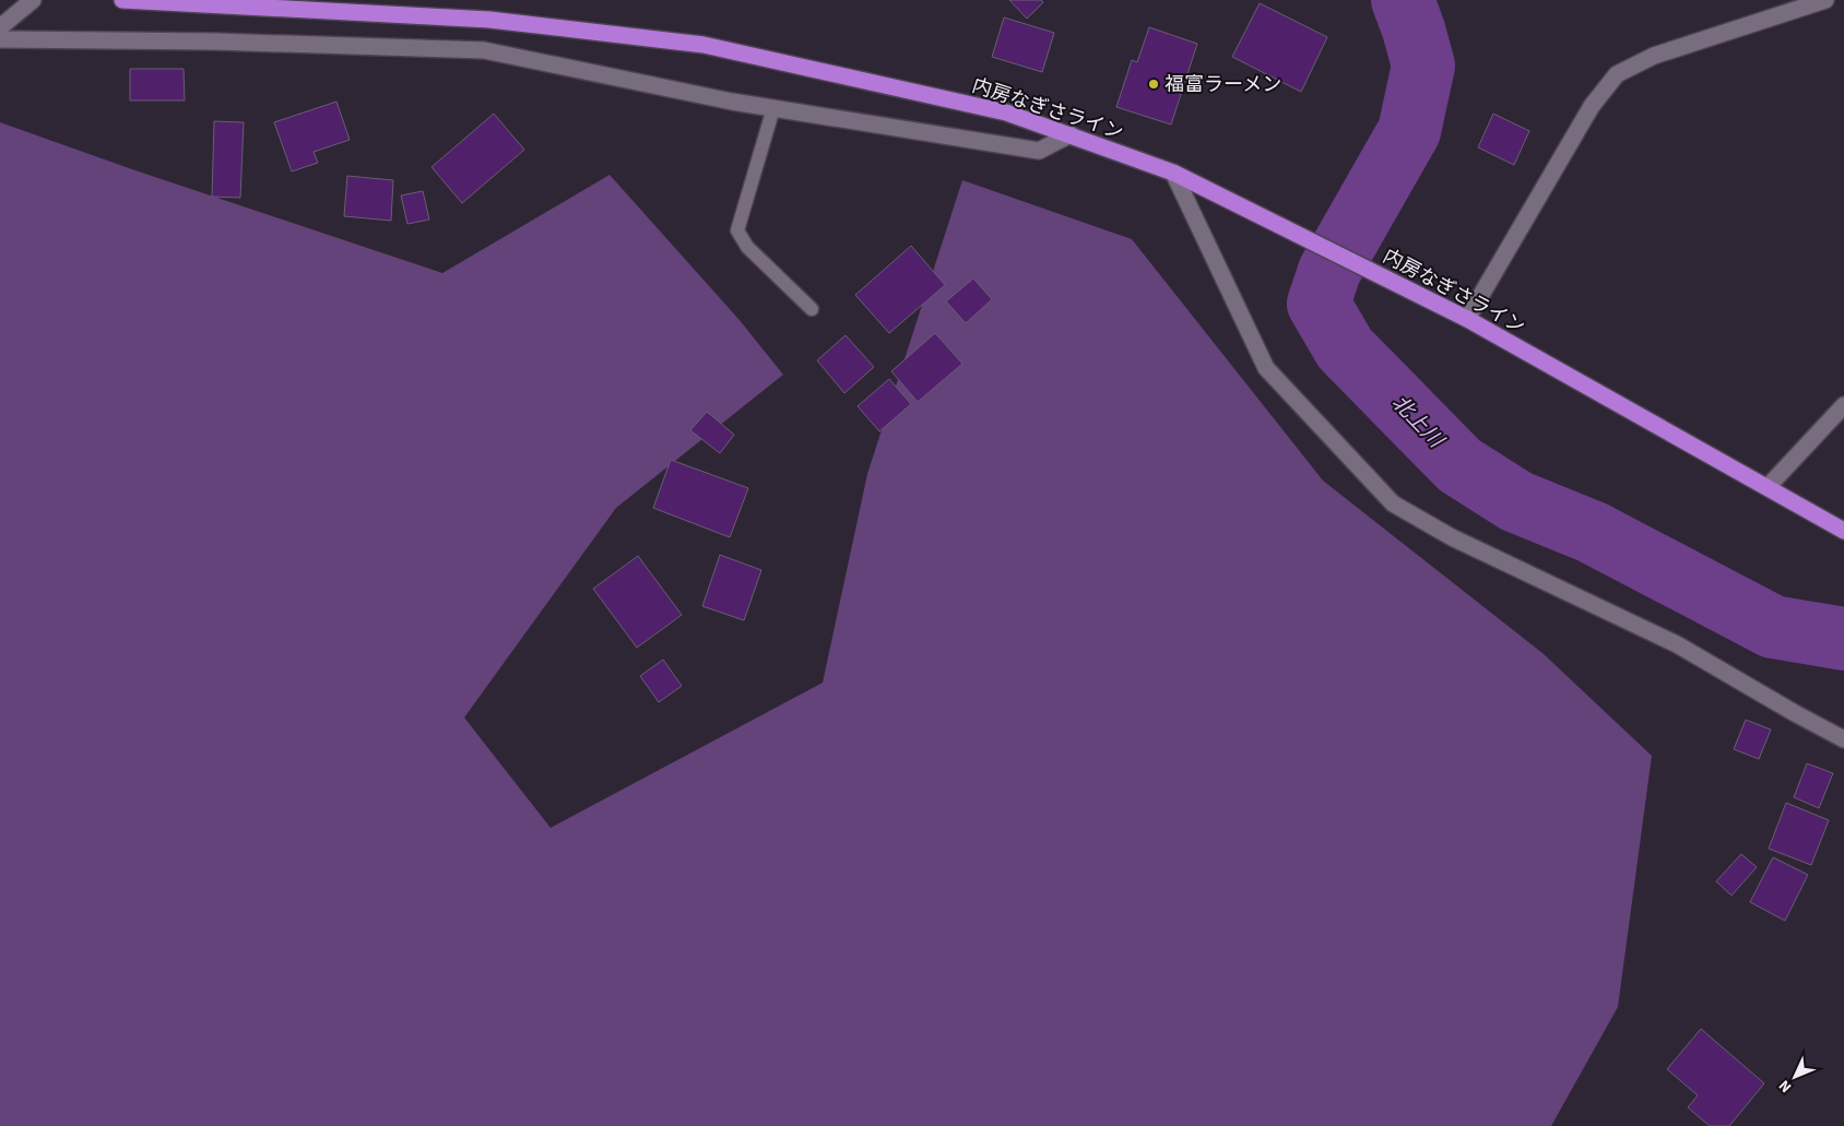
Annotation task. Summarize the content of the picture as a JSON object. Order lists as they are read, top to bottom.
{
  "streets": {
    "highway": ["内房なぎさライン"]
  },
  "water": ["北上川"],
  "places": ["福富ラーメン"],
  "north": "bottom left"
}
